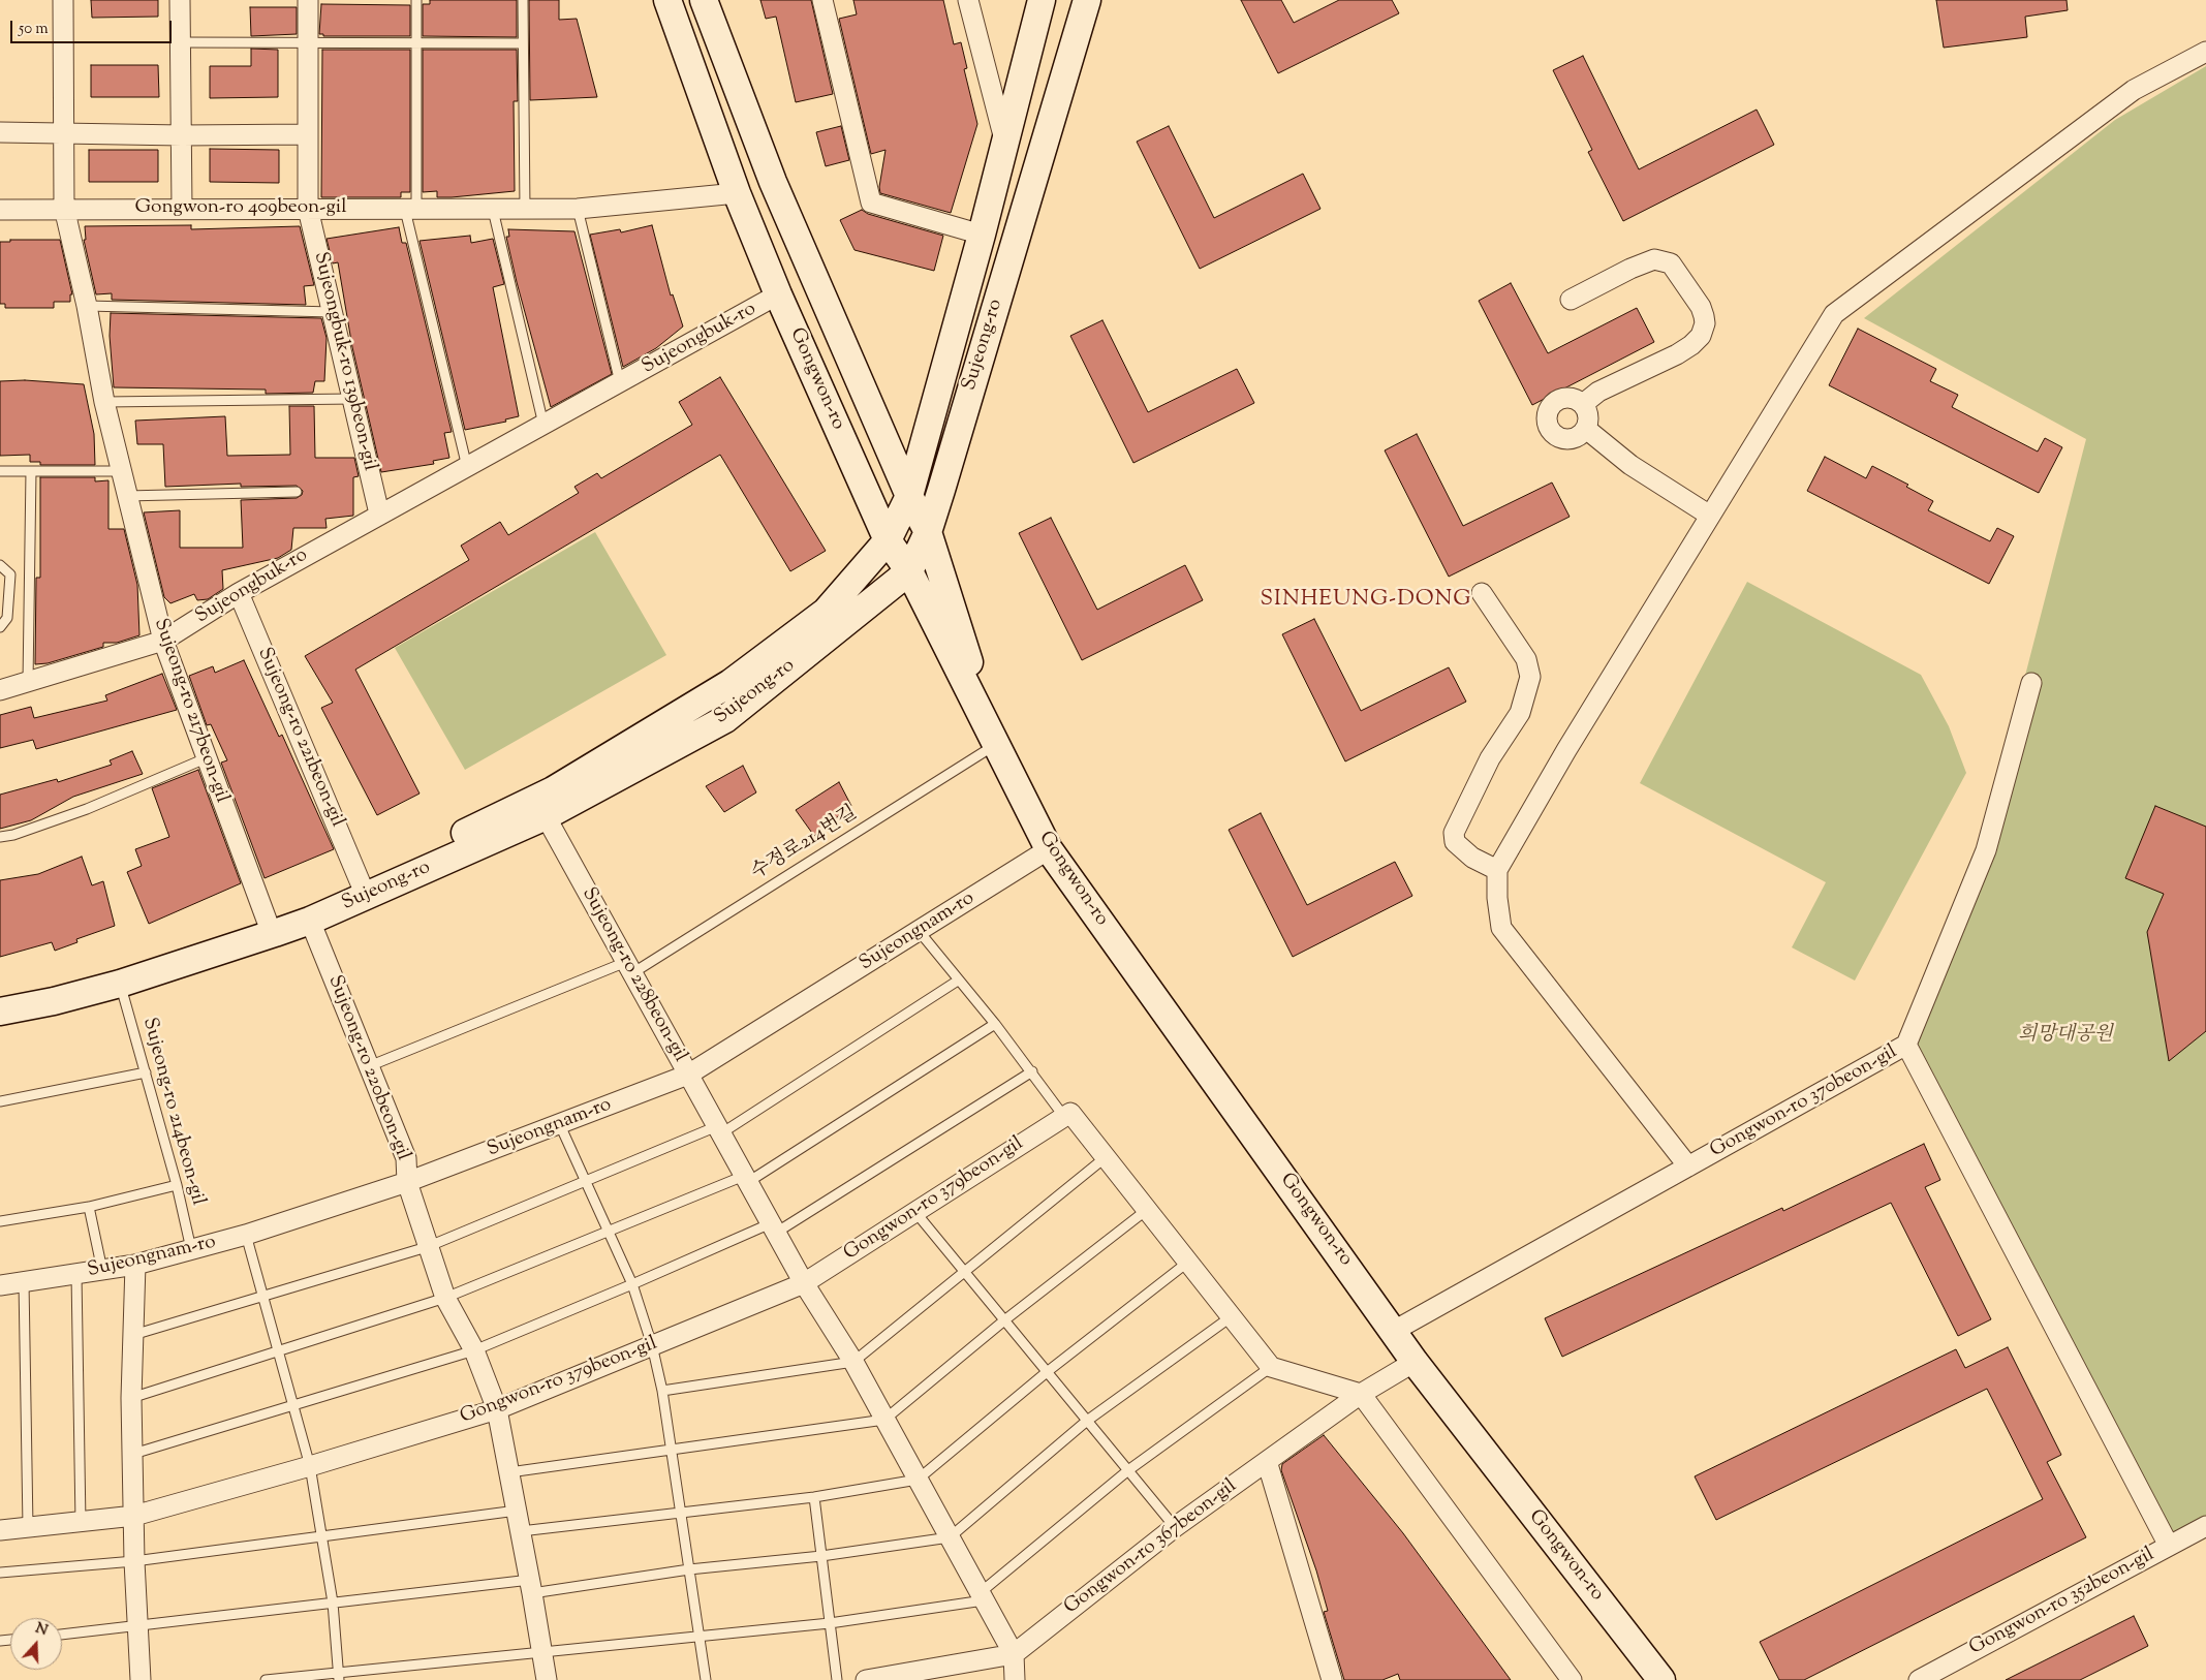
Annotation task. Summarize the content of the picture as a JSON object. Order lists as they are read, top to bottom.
{
  "streets": {
    "main road": ["Sujeong-ro", "Gongwon-ro"],
    "street": [
      "Gongwon-ro 409beon-gil",
      "Sujeongbuk-ro",
      "Sujeongbuk-ro 139beon-gil",
      "Sujeong-ro 217beon-gil",
      "Sujeong-ro 221beon-gil",
      "Sujeongnam-ro",
      "Sujeong-ro 228beon-gil",
      "Sujeong-ro 220beon-gil",
      "Gongwon-ro 370beon-gil",
      "Gongwon-ro 379beon-gil",
      "Gongwon-ro 367beon-gil",
      "Gongwon-ro 352beon-gil"
    ],
    "lane": ["수정로214번길", "Sujeong-ro 214beon-gil"]
  },
  "crossings": [
    ["Gongwon-ro 409beon-gil", "Sujeongbuk-ro"],
    ["Gongwon-ro 409beon-gil", "Sujeongbuk-ro 139beon-gil"],
    ["Gongwon-ro 409beon-gil", "Gongwon-ro"],
    ["Gongwon-ro 409beon-gil", "Sujeong-ro 217beon-gil"],
    ["Sujeongbuk-ro", "Sujeongbuk-ro 139beon-gil"],
    ["Sujeongbuk-ro", "Gongwon-ro"],
    ["Sujeongbuk-ro", "Sujeong-ro 217beon-gil"],
    ["Sujeongbuk-ro", "Sujeong-ro 221beon-gil"],
    ["Sujeong-ro", "Gongwon-ro"],
    ["Sujeong-ro", "Sujeong-ro 217beon-gil"],
    ["Sujeong-ro", "Sujeong-ro 221beon-gil"],
    ["Sujeong-ro", "Sujeong-ro 228beon-gil"],
    ["Sujeong-ro", "Sujeong-ro 220beon-gil"],
    ["Sujeong-ro", "Sujeong-ro 214beon-gil"],
    ["Gongwon-ro", "수정로214번길"],
    ["Gongwon-ro", "Sujeongnam-ro"],
    ["Gongwon-ro", "Gongwon-ro 370beon-gil"],
    ["Gongwon-ro", "Gongwon-ro 367beon-gil"],
    ["수정로214번길", "Sujeong-ro 228beon-gil"],
    ["수정로214번길", "Sujeong-ro 220beon-gil"],
    ["Sujeongnam-ro", "Sujeong-ro 228beon-gil"],
    ["Sujeongnam-ro", "Sujeong-ro 220beon-gil"],
    ["Sujeongnam-ro", "Sujeong-ro 214beon-gil"],
    ["Sujeong-ro 228beon-gil", "Gongwon-ro 379beon-gil"],
    ["Sujeong-ro 228beon-gil", "Gongwon-ro 367beon-gil"],
    ["Sujeong-ro 220beon-gil", "Gongwon-ro 379beon-gil"]
  ],
  "districts": ["SINHEUNG-DONG"],
  "parks": ["희망대공원"],
  "scale_bar": "50 m",
  "north": "top"
}
